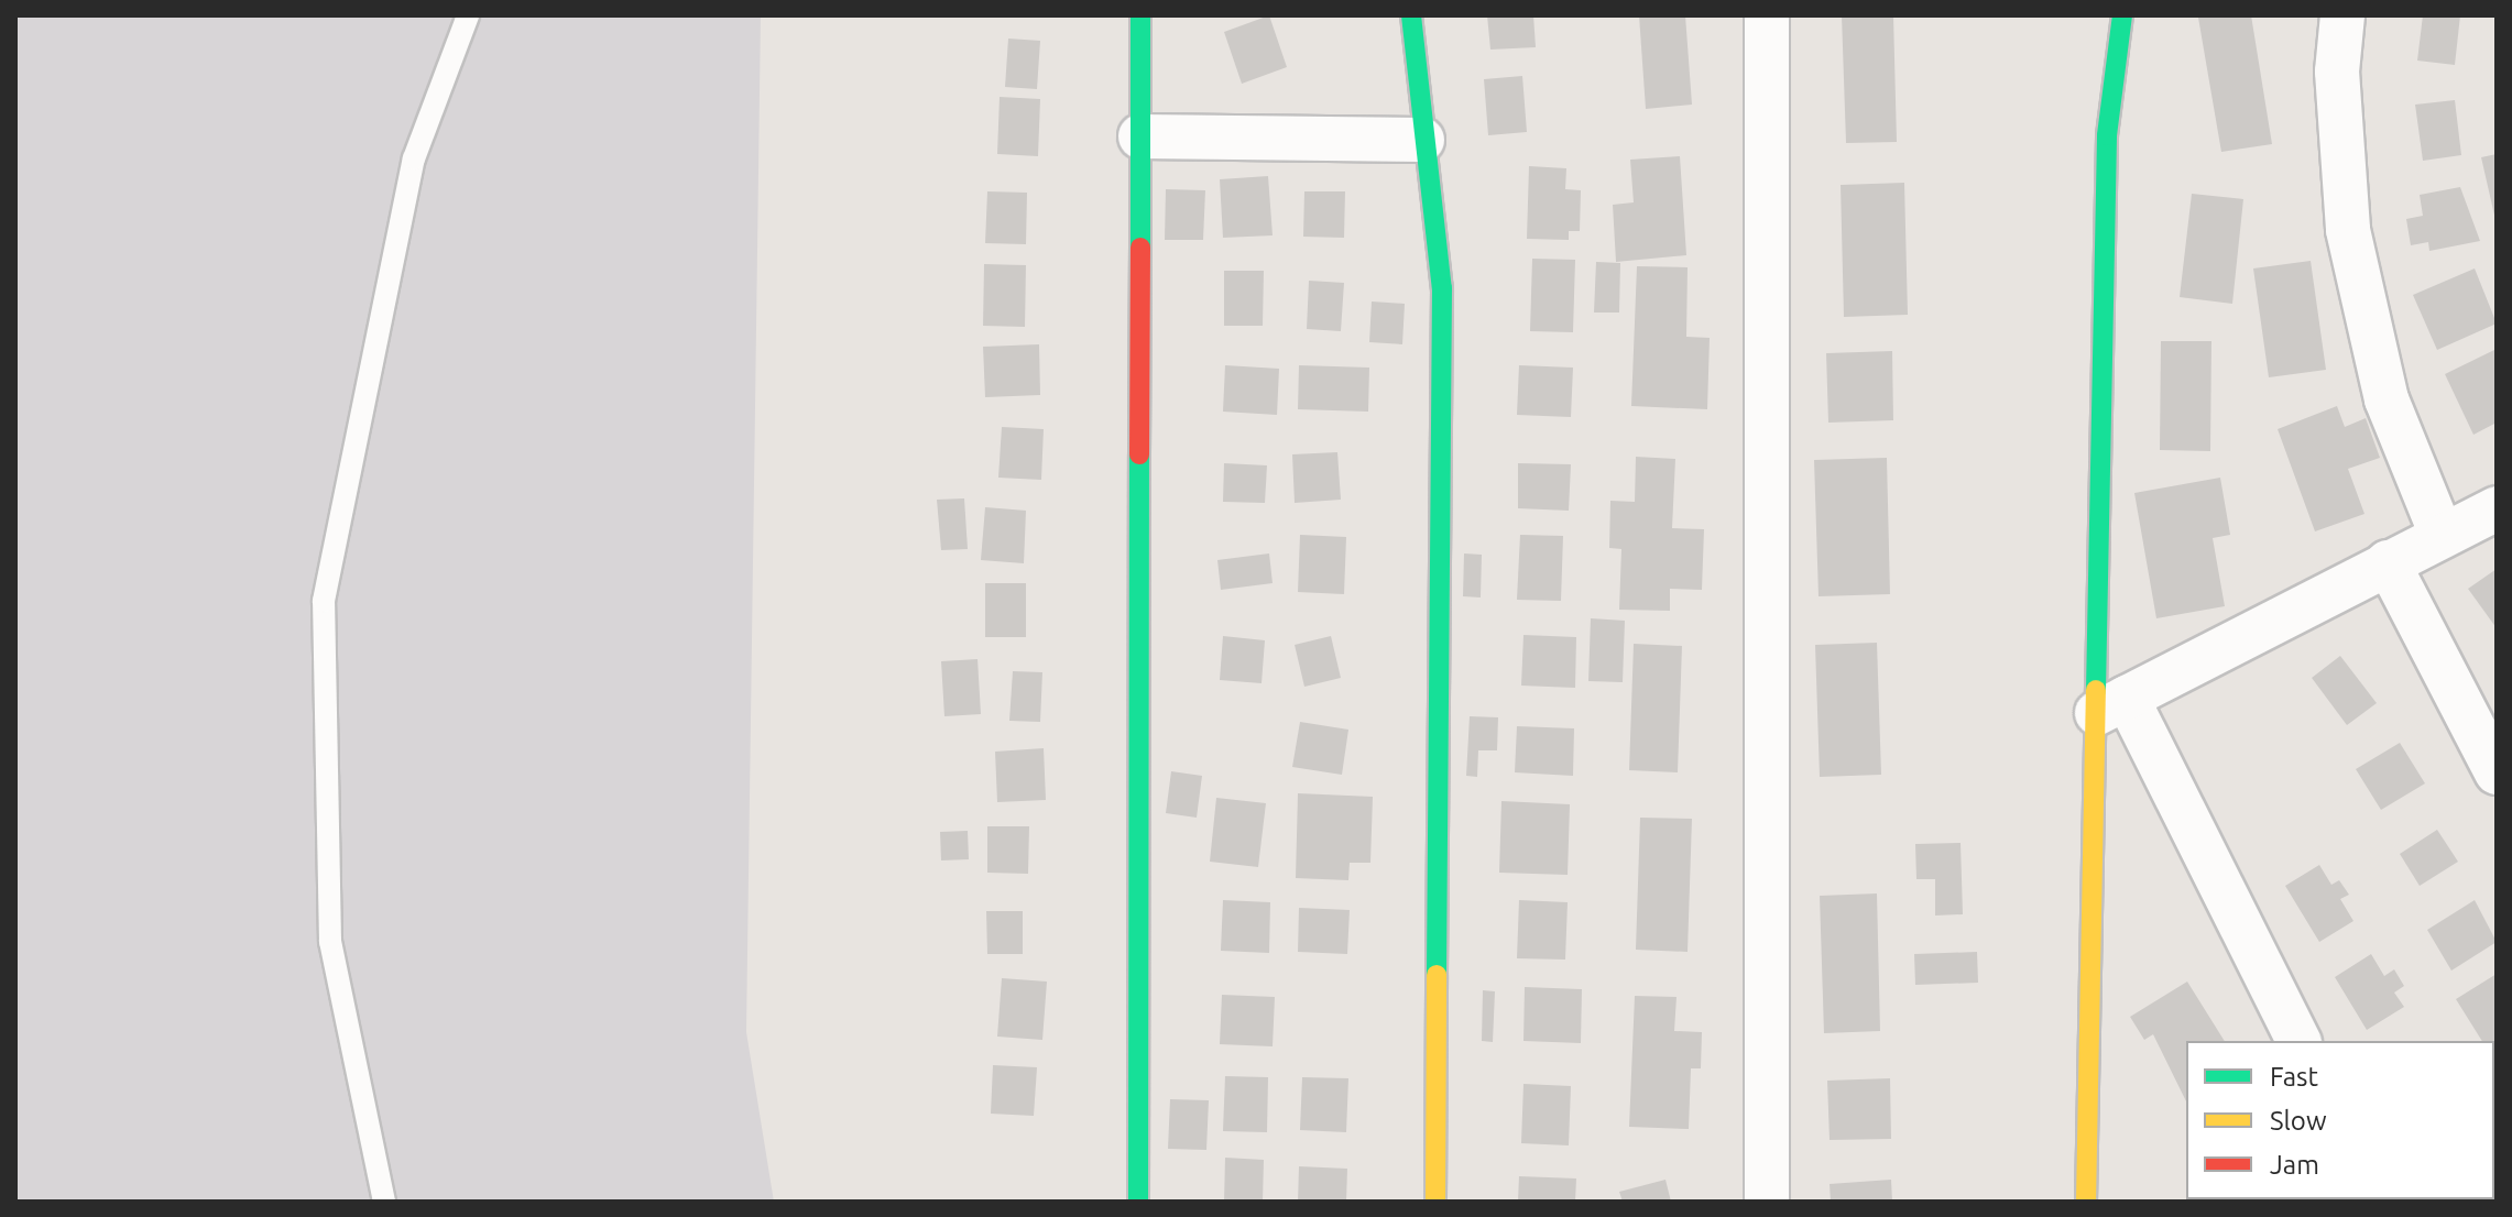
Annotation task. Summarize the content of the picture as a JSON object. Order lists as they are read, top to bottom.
{
  "legend": ["Fast", "Slow", "Jam"]
}
